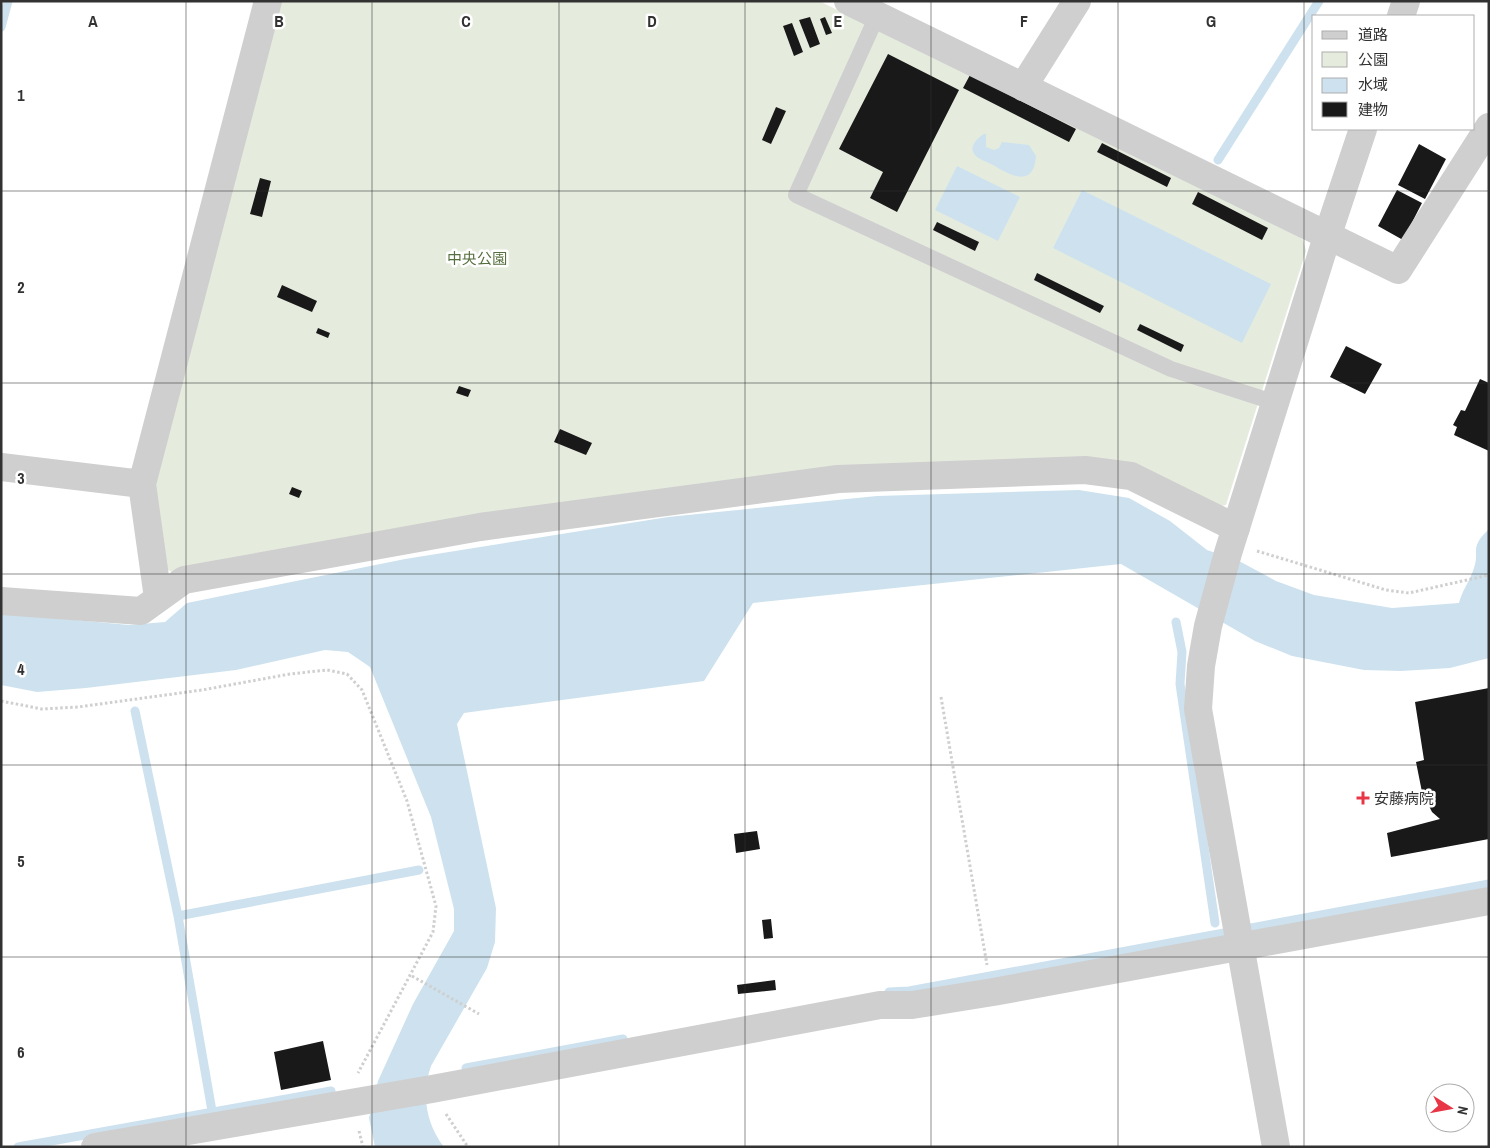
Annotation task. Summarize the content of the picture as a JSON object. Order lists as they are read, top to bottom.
{
  "parks": ["中央公園"],
  "places": {
    "health": ["安藤病院"]
  },
  "legend": [
    "道路",
    "公園",
    "水域",
    "建物"
  ],
  "north": "right",
  "grid": {
    "columns": [
      "A",
      "B",
      "C",
      "D",
      "E",
      "F",
      "G"
    ],
    "rows": [
      "1",
      "2",
      "3",
      "4",
      "5",
      "6"
    ]
  }
}
